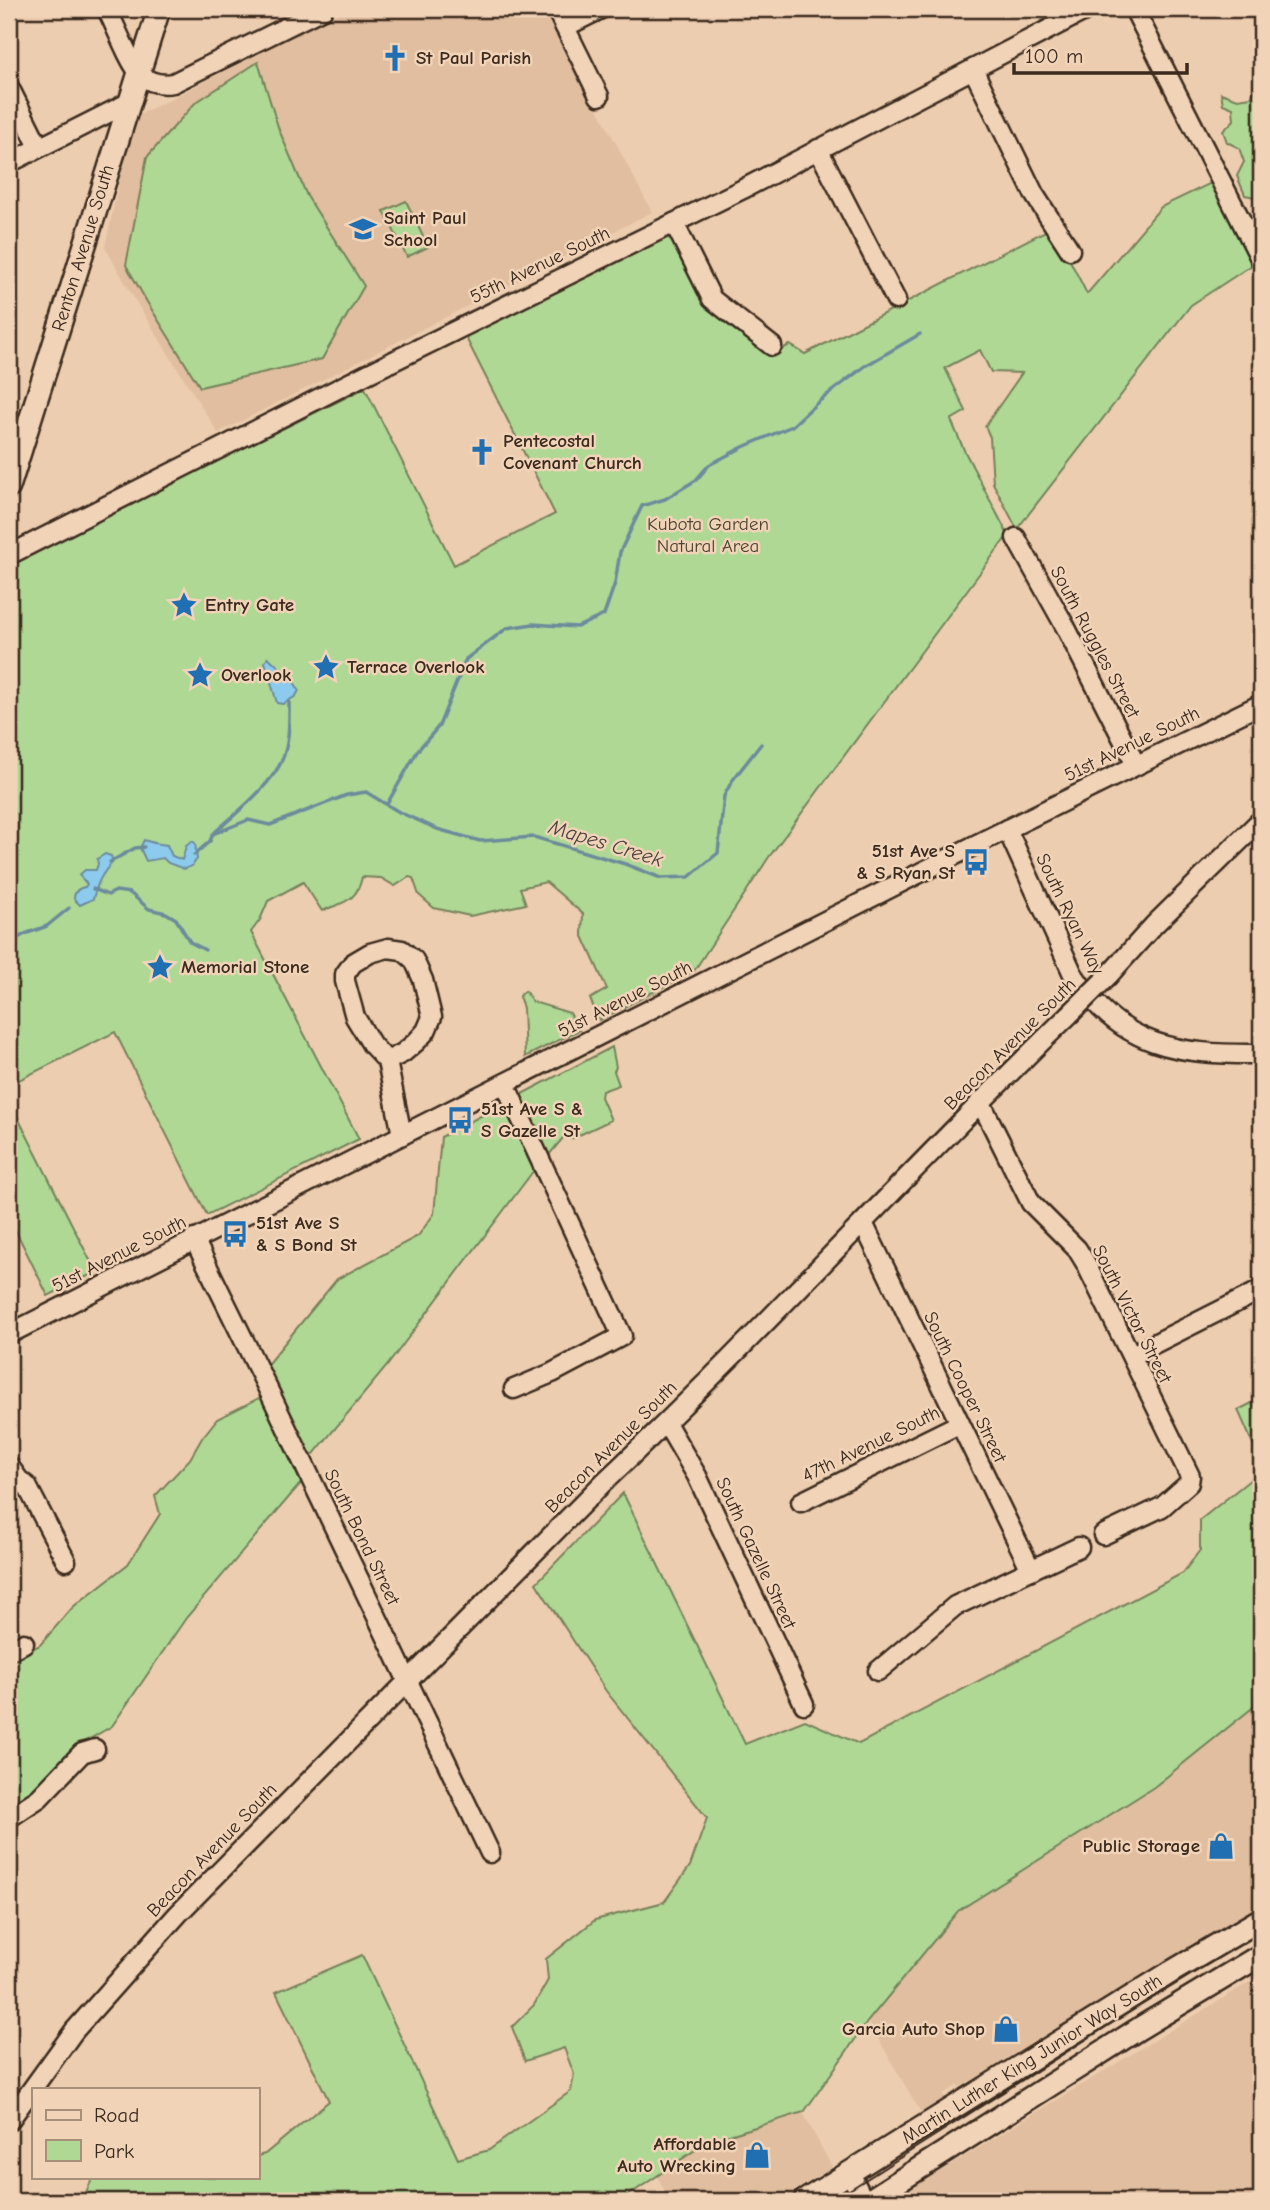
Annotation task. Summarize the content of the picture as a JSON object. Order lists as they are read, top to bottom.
{
  "streets": {
    "main road": ["Renton Avenue South", "Martin Luther King Junior Way South"],
    "street": [
      "55th Avenue South",
      "South Ruggles Street",
      "51st Avenue South",
      "South Ryan Way",
      "Beacon Avenue South",
      "South Victor Street",
      "South Cooper Street",
      "47th Avenue South",
      "South Bond Street",
      "South Gazelle Street"
    ]
  },
  "crossings": [
    ["South Ruggles Street", "51st Avenue South"],
    ["51st Avenue South", "South Ryan Way"],
    ["51st Avenue South", "South Bond Street"],
    ["Beacon Avenue South", "South Victor Street"],
    ["Beacon Avenue South", "South Cooper Street"],
    ["Beacon Avenue South", "South Bond Street"],
    ["Beacon Avenue South", "South Gazelle Street"],
    ["South Cooper Street", "47th Avenue South"]
  ],
  "water": ["Mapes Creek"],
  "parks": ["Kubota Garden Natural Area"],
  "places": {
    "church": ["St Paul Parish", "Pentecostal Covenant Church"],
    "school or university": ["Saint Paul School"],
    "place": [
      "Entry Gate",
      "Terrace Overlook",
      "Overlook",
      "Memorial Stone"
    ],
    "bus stop": ["51st Ave S & S Ryan St", "51st Ave S & S Gazelle St", "51st Ave S & S Bond St"],
    "shop": ["Public Storage", "Garcia Auto Shop", "Affordable Auto Wrecking"]
  },
  "legend": ["Road", "Park"],
  "scale_bar": "100 m"
}
